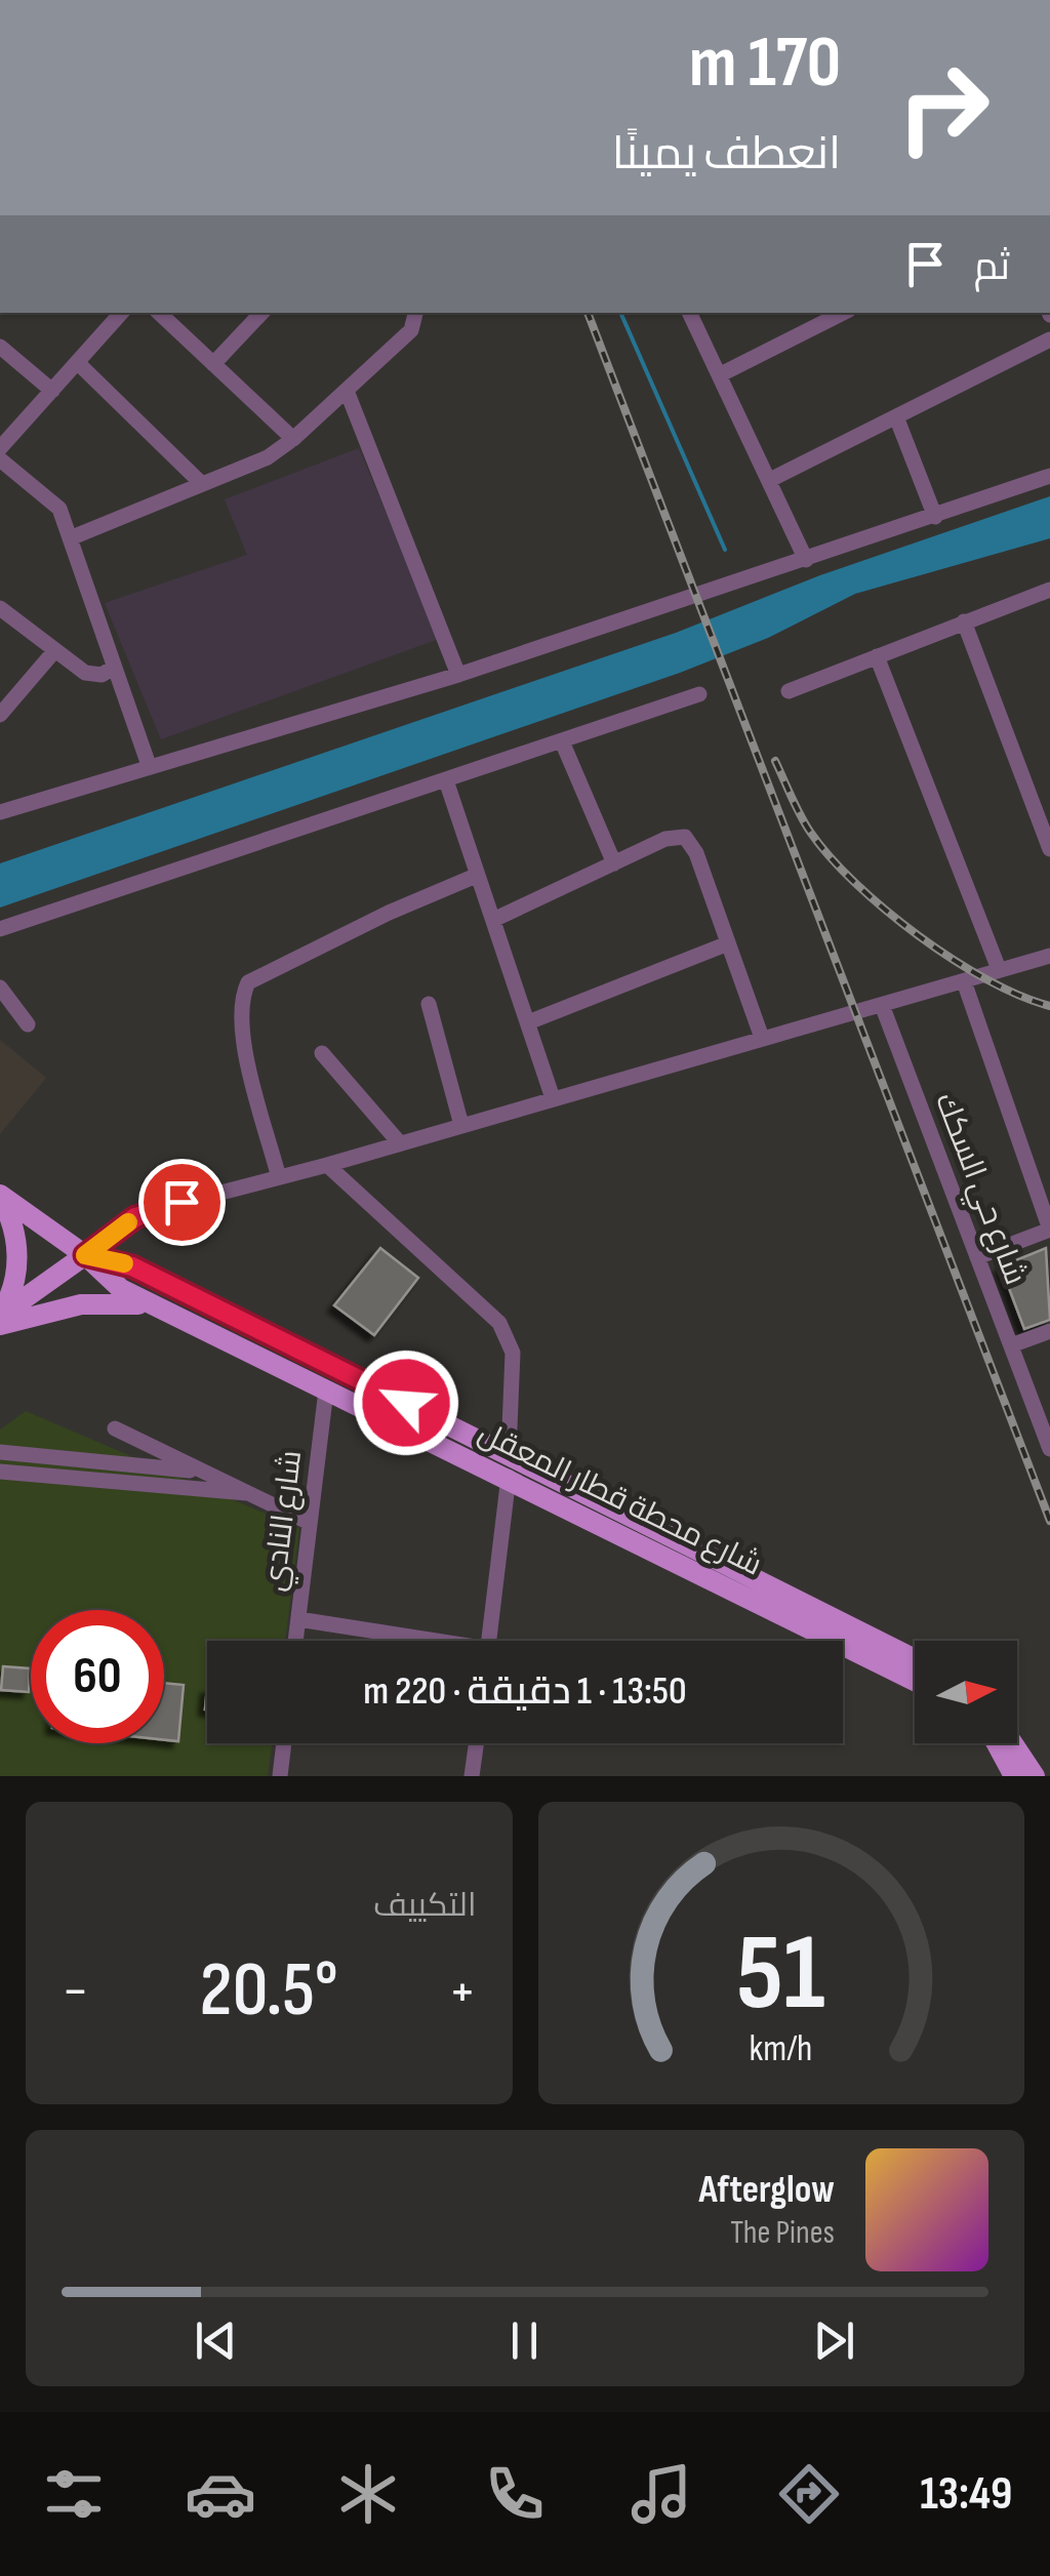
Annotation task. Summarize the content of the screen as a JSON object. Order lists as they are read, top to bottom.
{
  "streets": {
    "main road": ["شارع محطة قطار المعقل"],
    "street": ["شارع حي السكك", "شارع النادي"]
  },
  "crossings": [
    ["شارع محطة قطار المعقل", "شارع النادي"]
  ],
  "north": "right",
  "page": {
    "turn": ["170 m", "انعطف يمينًا"],
    "then": "ثم",
    "limit": "60",
    "trip": "13:50 · 1 دقيقة · 220 m",
    "tile": "التكييف",
    "heat": ["−", "20.5°", "+"],
    "song": ["Afterglow", "The Pines"],
    "tabs": "13:49",
    "gauge": ["51", "km/h"]
  }
}
